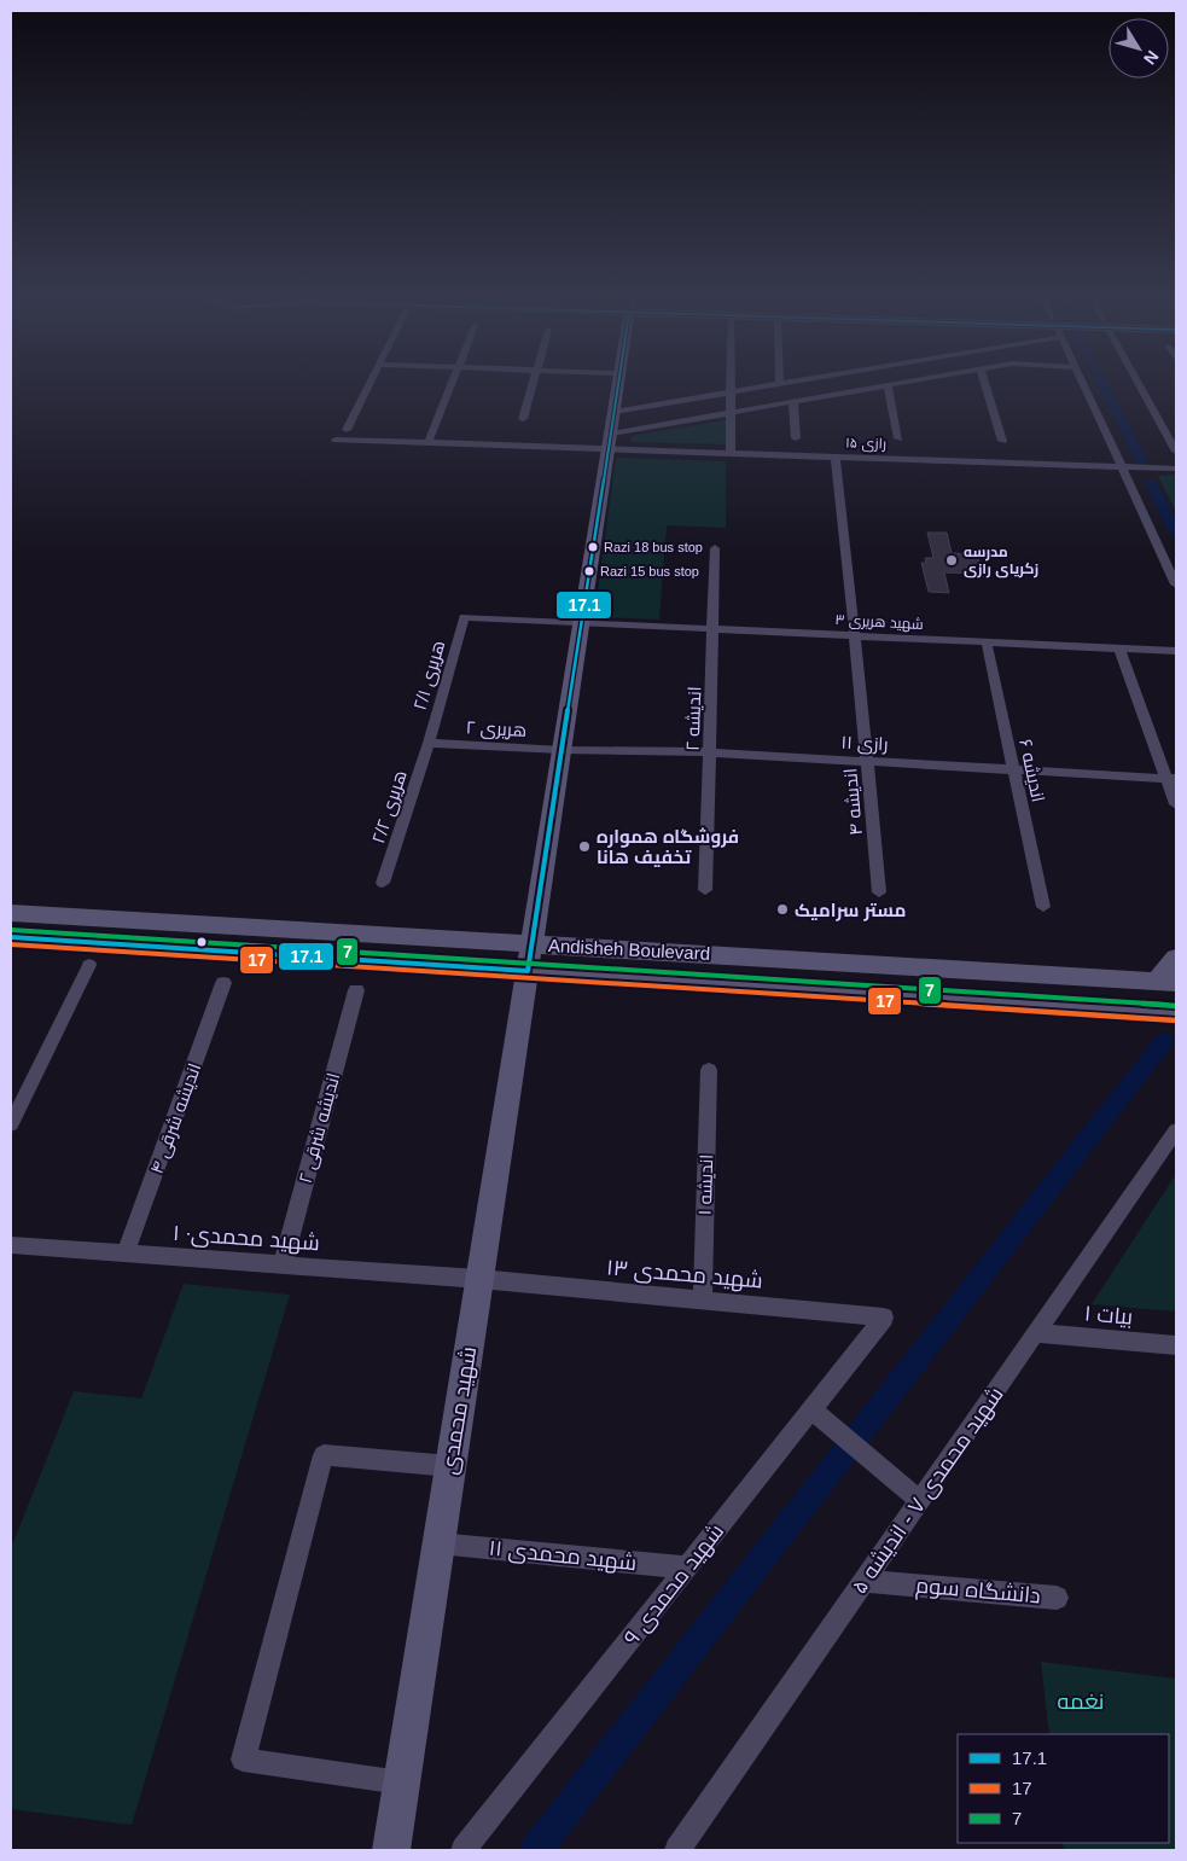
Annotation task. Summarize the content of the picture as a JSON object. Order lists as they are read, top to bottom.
{
  "streets": {
    "main road": ["Andisheh Boulevard", "شهید محمدی"],
    "street": [
      "رازی ۱۵",
      "شهید هریری ۳",
      "هریری ۲/۱",
      "اندیشه ۲",
      "هریری ۲",
      "رازی ۱۱",
      "اندیشه ۶",
      "اندیشه ۴",
      "هریری ۲/۲",
      "اندیشه شرقی ۴",
      "اندیشه شرقی ۲",
      "اندیشه ۱",
      "شهید محمدی۰ ۱",
      "شهید محمدی ۱۳",
      "بیات ۱",
      "شهید محمدی ۷ - اندیشه ۵",
      "شهید محمدی ۱۱",
      "شهید محمدی ۹",
      "دانشگاه سوم"
    ]
  },
  "crossings": [
    ["رازی ۱۵", "اندیشه ۴"],
    ["رازی ۱۵", "شهید محمدی"],
    ["شهید هریری ۳", "هریری ۲/۱"],
    ["شهید هریری ۳", "اندیشه ۲"],
    ["شهید هریری ۳", "اندیشه ۶"],
    ["شهید هریری ۳", "اندیشه ۴"],
    ["شهید هریری ۳", "شهید محمدی"],
    ["هریری ۲/۱", "هریری ۲"],
    ["هریری ۲/۱", "هریری ۲/۲"],
    ["اندیشه ۲", "رازی ۱۱"],
    ["هریری ۲", "رازی ۱۱"],
    ["هریری ۲", "هریری ۲/۲"],
    ["هریری ۲", "شهید محمدی"],
    ["رازی ۱۱", "اندیشه ۶"],
    ["رازی ۱۱", "اندیشه ۴"],
    ["رازی ۱۱", "شهید محمدی"],
    ["Andisheh Boulevard", "شهید محمدی"],
    ["اندیشه شرقی ۴", "شهید محمدی۰ ۱"],
    ["اندیشه شرقی ۲", "شهید محمدی۰ ۱"],
    ["اندیشه ۱", "شهید محمدی ۱۳"],
    ["شهید محمدی۰ ۱", "شهید محمدی ۱۳"],
    ["شهید محمدی۰ ۱", "شهید محمدی"],
    ["شهید محمدی ۱۳", "شهید محمدی"],
    ["شهید محمدی ۱۳", "شهید محمدی ۹"],
    ["بیات ۱", "شهید محمدی ۷ - اندیشه ۵"],
    ["شهید محمدی", "شهید محمدی ۱۱"],
    ["شهید محمدی ۷ - اندیشه ۵", "دانشگاه سوم"],
    ["شهید محمدی ۱۱", "شهید محمدی ۹"]
  ],
  "parks": ["نغمه"],
  "places": [
    "Razi 18 bus stop",
    "مدرسه زکریای رازی",
    "Razi 15 bus stop",
    "فروشگاه همواره تخفیف هانا",
    "مستر سرامیک"
  ],
  "lines": ["transit line 17.1", "transit line 7", "transit line 17"],
  "legend": ["17.1", "17", "7"],
  "north": "bottom right"
}
